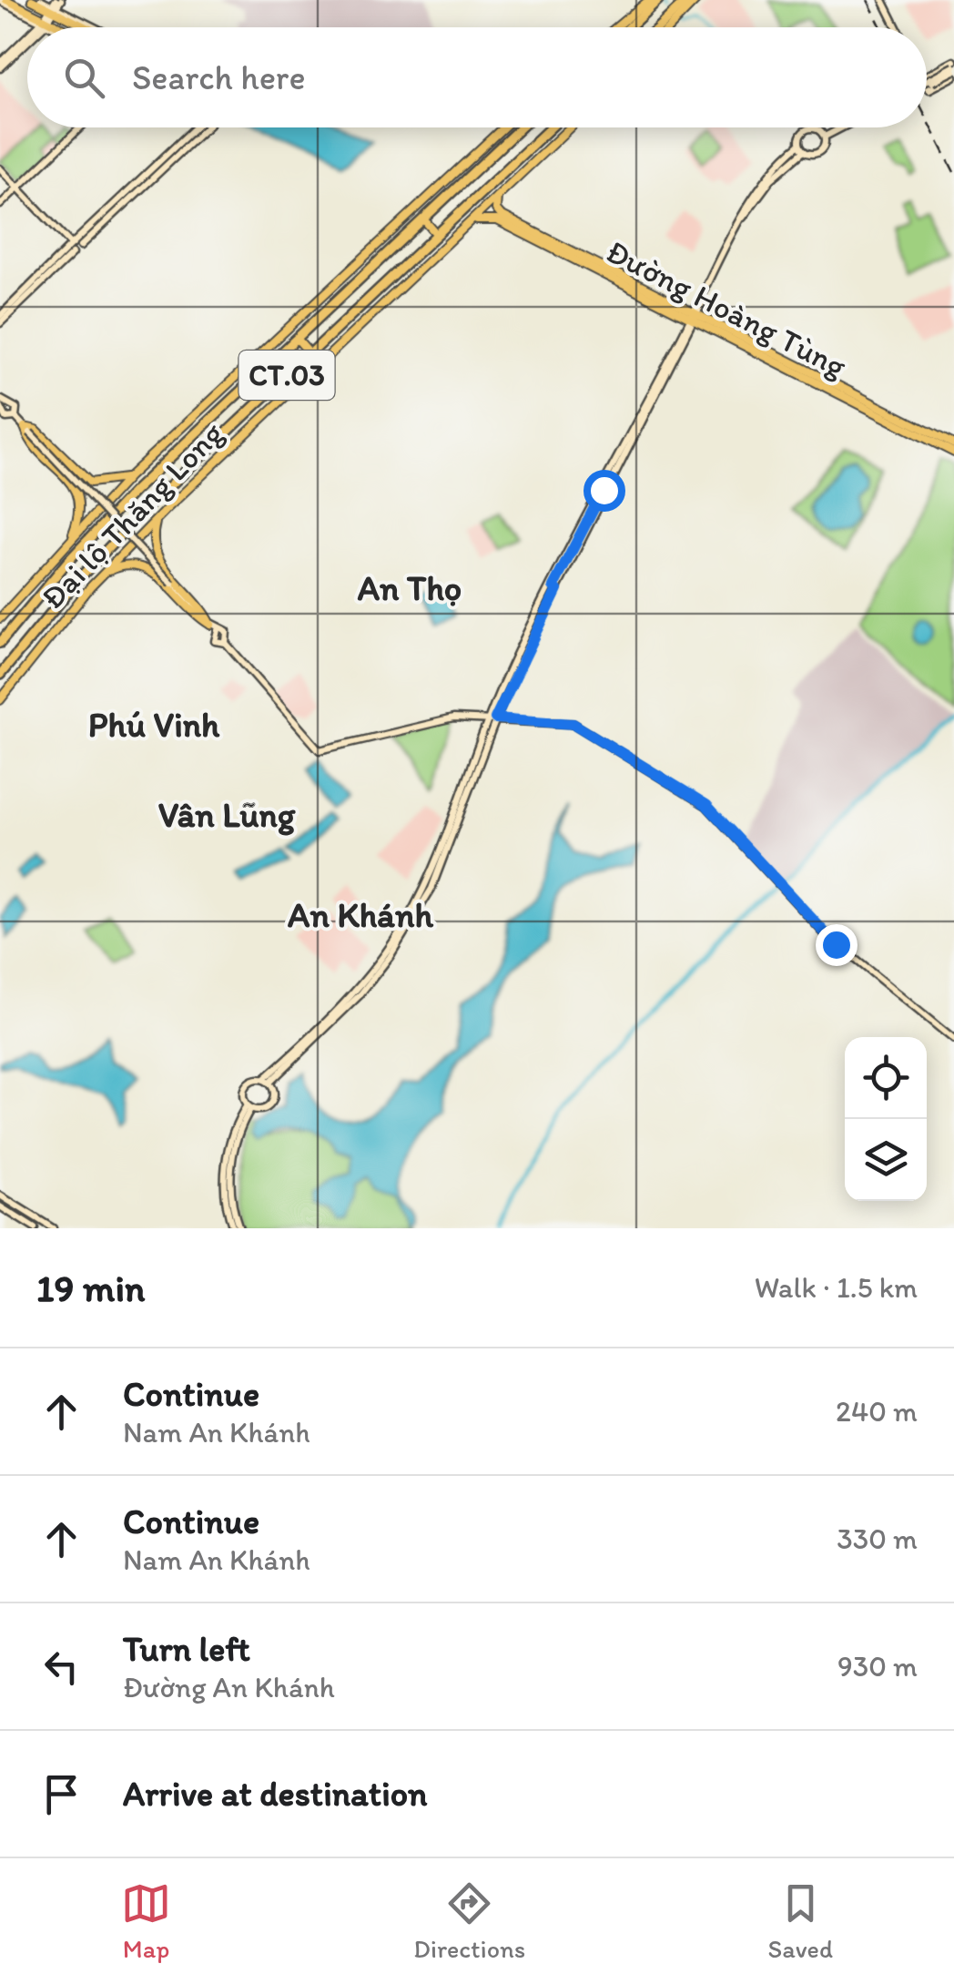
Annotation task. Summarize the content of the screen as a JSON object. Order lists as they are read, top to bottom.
{
  "streets": {
    "highway": ["CT.03"],
    "main road": ["Đường Hoàng Tùng", "Đại lộ Thăng Long"]
  },
  "crossings": [
    ["Đường Hoàng Tùng", "Đại lộ Thăng Long"]
  ],
  "districts": [
    "An Thọ",
    "Phú Vinh",
    "Vân Lũng",
    "An Khánh"
  ],
  "page": {
    "search": "Search here",
    "heading": ["19 min", "Walk · 1.5 km"],
    "list": [
      ["Continue", "Nam An Khánh", "240 m"],
      ["Continue", "Nam An Khánh", "330 m"],
      ["Turn left", "Đường An Khánh", "930 m"],
      "Arrive at destination"
    ],
    "nav": ["Map", "Directions", "Saved"]
  }
}
